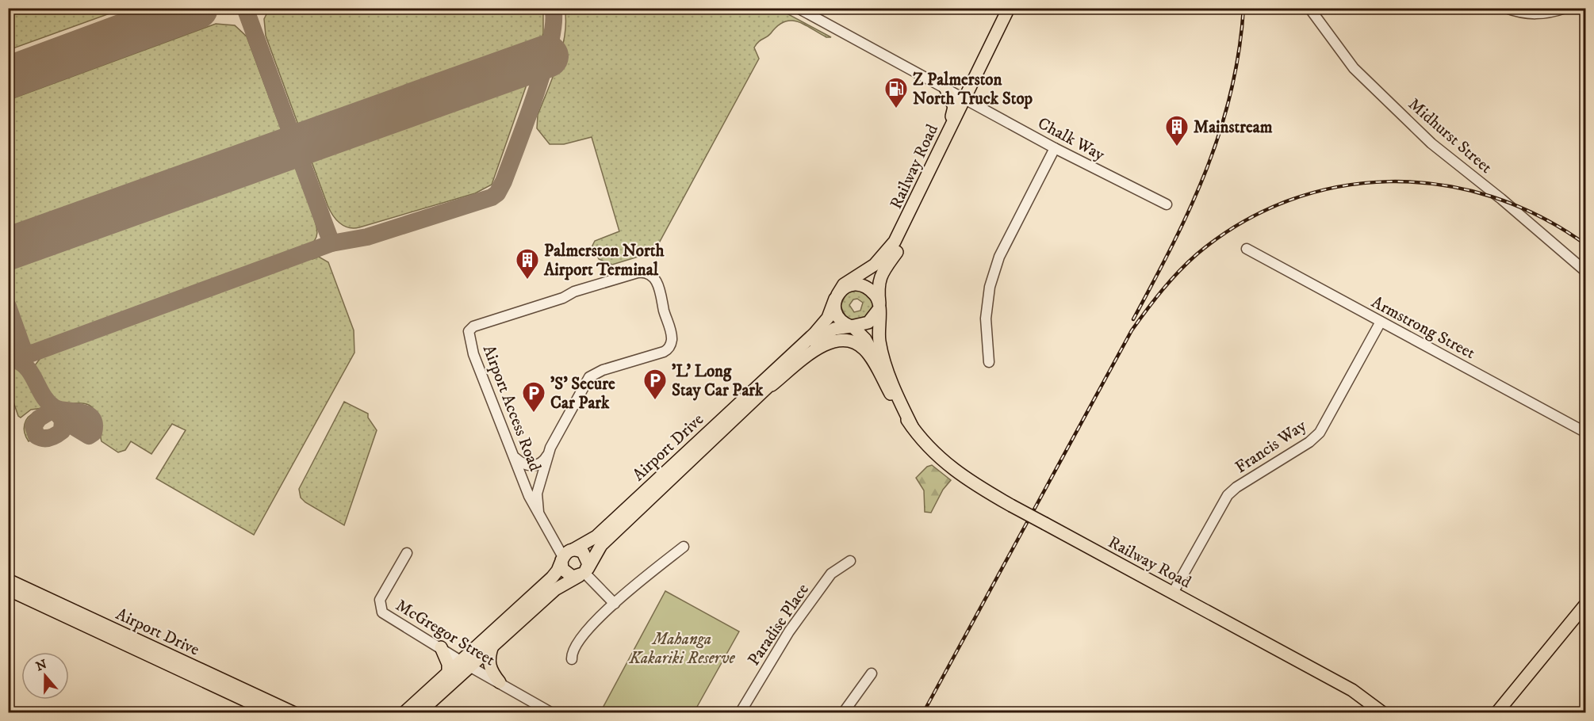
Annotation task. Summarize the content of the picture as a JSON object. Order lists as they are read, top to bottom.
{
  "streets": {
    "main road": ["Railway Road", "Airport Drive"],
    "street": [
      "Midhurst Street",
      "Chalk Way",
      "Armstrong Street",
      "Airport Access Road",
      "Francis Way",
      "Paradise Place",
      "McGregor Street"
    ]
  },
  "crossings": [
    ["Chalk Way", "Railway Road"],
    ["Railway Road", "Francis Way"],
    ["Railway Road", "Airport Drive"],
    ["Armstrong Street", "Francis Way"],
    ["Airport Access Road", "Airport Drive"],
    ["Airport Drive", "McGregor Street"]
  ],
  "parks": ["Mahanga Kakariki Reserve"],
  "places": {
    "fuel station": ["Z Palmerston North Truck Stop"],
    "building": ["Mainstream", "Palmerston North Airport Terminal"],
    "parking": ["'L' Long Stay Car Park", "'S' Secure Car Park"]
  },
  "north": "top"
}
